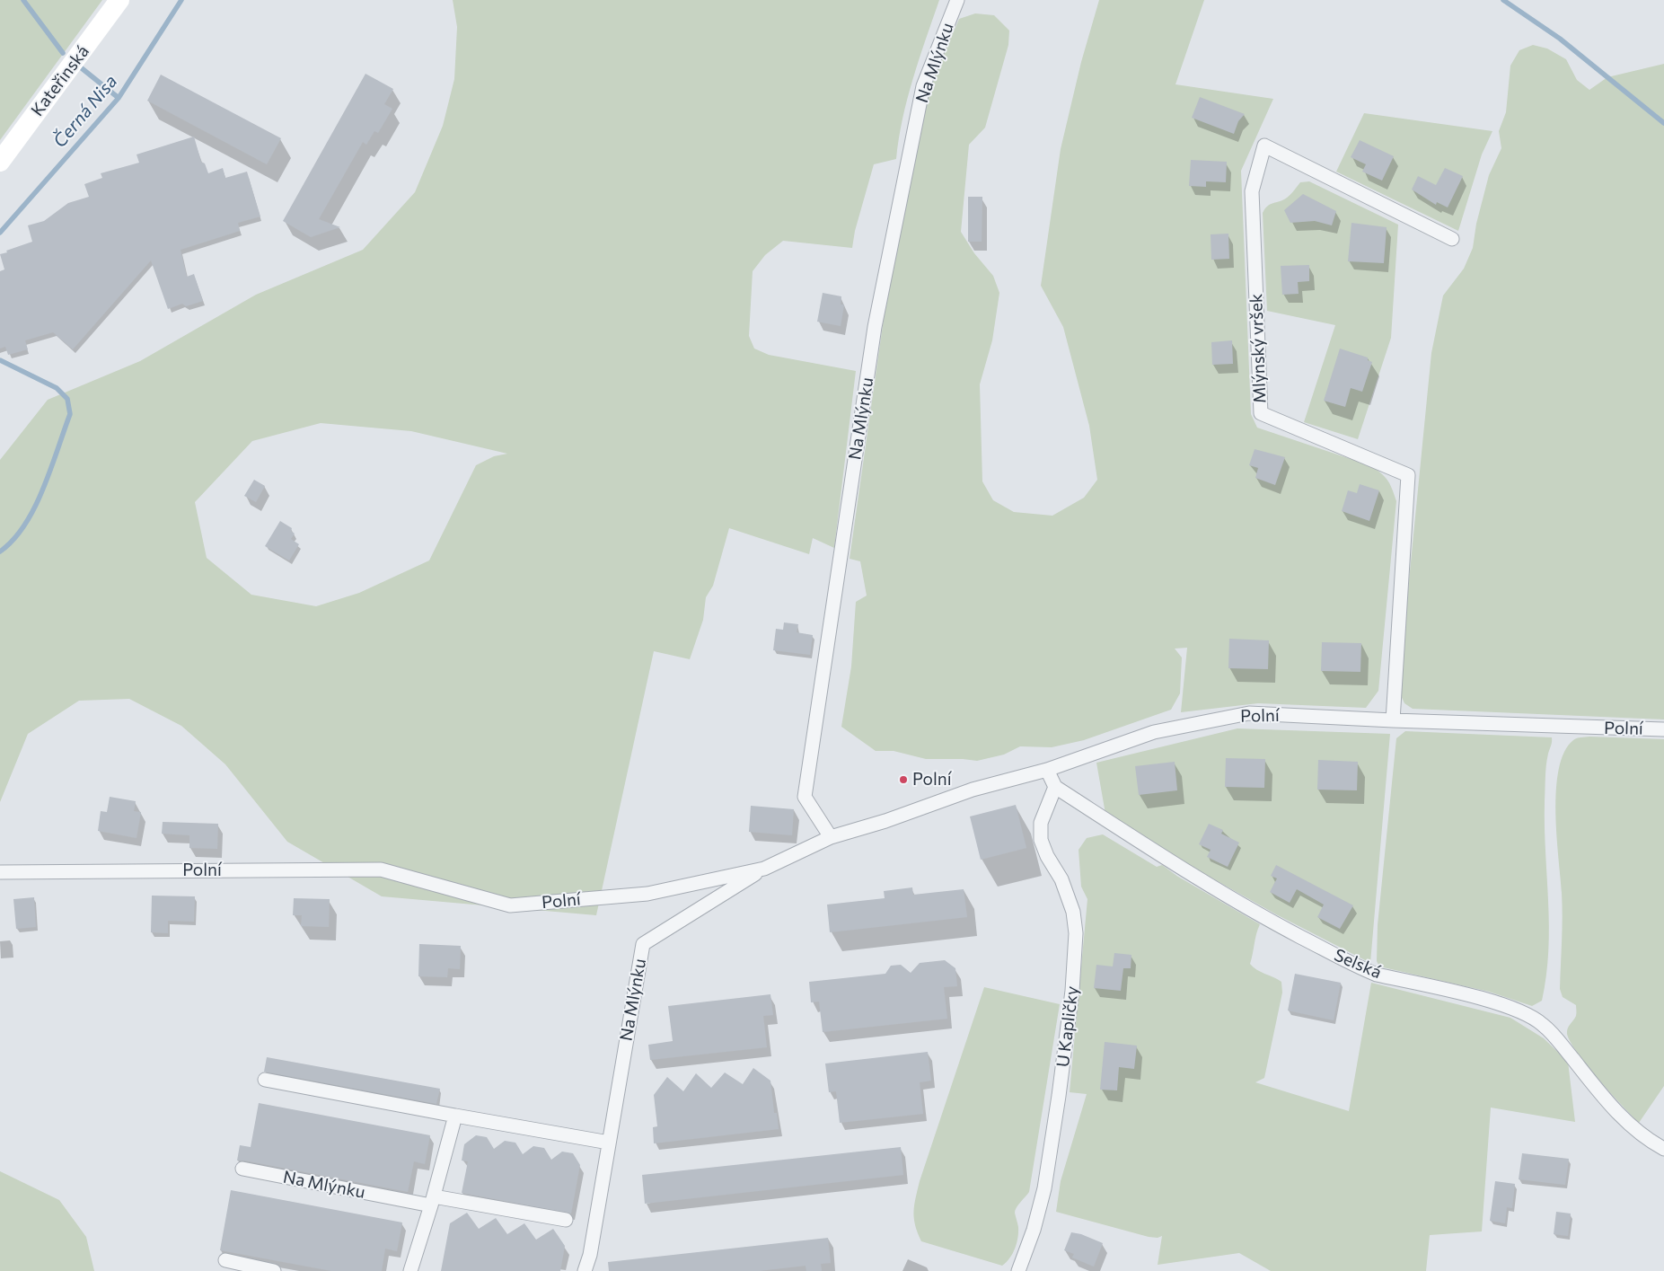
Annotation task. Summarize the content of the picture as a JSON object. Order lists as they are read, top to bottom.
{
  "streets": {
    "street": [
      "Na Mlýnku",
      "Kateřinská",
      "Mlýnský vršek",
      "Polní",
      "Selská",
      "U Kapličky"
    ]
  },
  "crossings": [
    ["Na Mlýnku", "Polní"],
    ["Mlýnský vršek", "Polní"],
    ["Polní", "Selská"],
    ["Selská", "U Kapličky"]
  ],
  "water": ["Černá Nisa"],
  "places": ["Polní"]
}
